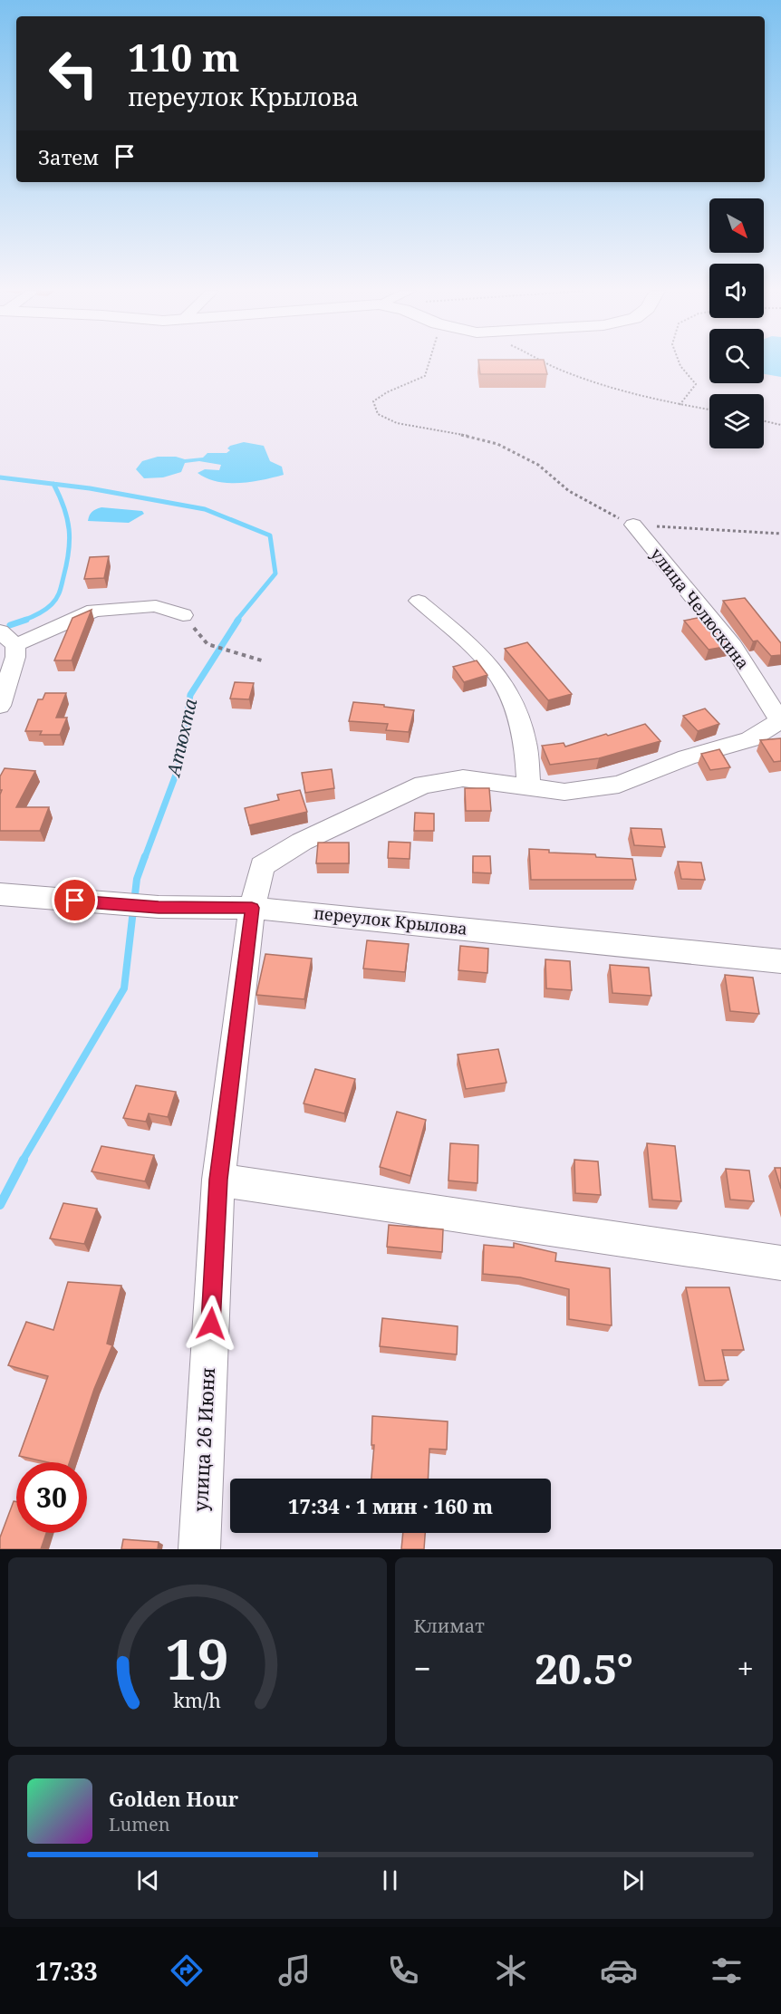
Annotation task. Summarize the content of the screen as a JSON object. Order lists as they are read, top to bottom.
{
  "streets": {
    "street": ["улица Челюскина", "переулок Крылова", "улица 26 Июня"]
  },
  "crossings": [
    ["улица Челюскина", "улица 26 Июня"],
    ["переулок Крылова", "улица 26 Июня"]
  ],
  "water": ["Атюхта"],
  "north": "bottom right",
  "page": {
    "turn": ["110 m", "переулок Крылова"],
    "then": "Затем",
    "limit": "30",
    "trip": "17:34 · 1 мин · 160 m",
    "tile": "Климат",
    "heat": ["−", "20.5°", "+"],
    "song": ["Golden Hour", "Lumen"],
    "tabs": "17:33",
    "gauge": ["19", "km/h"]
  }
}
